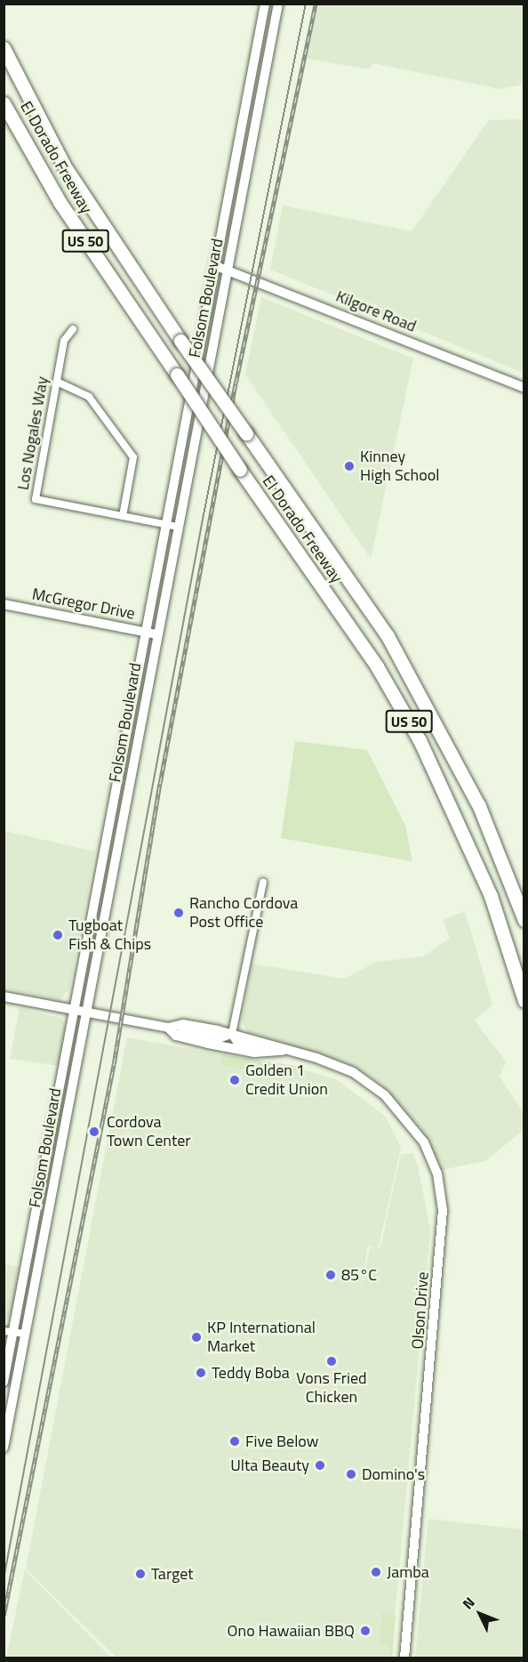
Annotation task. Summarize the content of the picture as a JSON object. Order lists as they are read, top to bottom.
{
  "streets": {
    "highway": ["El Dorado Freeway", "US 50"],
    "main road": [
      "Folsom Boulevard",
      "Kilgore Road",
      "McGregor Drive",
      "Olson Drive"
    ],
    "street": ["Los Nogales Way"]
  },
  "crossings": [
    ["Folsom Boulevard", "Kilgore Road"],
    ["Folsom Boulevard", "Los Nogales Way"],
    ["Folsom Boulevard", "McGregor Drive"],
    ["Folsom Boulevard", "Olson Drive"]
  ],
  "places": [
    "Kinney High School",
    "Rancho Cordova Post Office",
    "Tugboat Fish & Chips",
    "Golden 1 Credit Union",
    "Cordova Town Center",
    "85°C",
    "KP International Market",
    "Vons Fried Chicken",
    "Teddy Boba",
    "Five Below",
    "Ulta Beauty",
    "Domino's",
    "Jamba",
    "Target",
    "Ono Hawaiian BBQ"
  ],
  "north": "top left"
}
